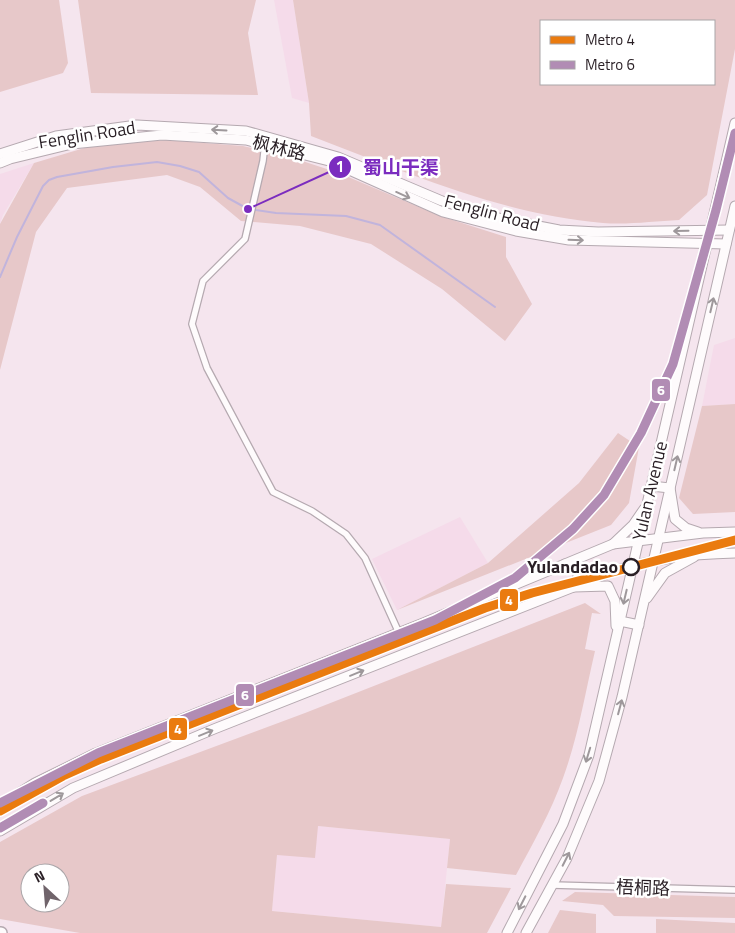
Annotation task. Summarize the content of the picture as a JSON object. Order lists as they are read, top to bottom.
{
  "streets": {
    "main road": ["Fenglin Road", "枫林路", "Yulan Avenue"],
    "street": ["梧桐路"]
  },
  "crossings": [
    ["Fenglin Road", "枫林路"],
    ["Fenglin Road", "Yulan Avenue"],
    ["枫林路", "Yulan Avenue"],
    ["Yulan Avenue", "梧桐路"]
  ],
  "one_way": ["Fenglin Road", "枫林路"],
  "places": ["蜀山干渠", "Yulandadao"],
  "lines": ["metro line 6", "metro line 4"],
  "legend": ["Metro 4", "Metro 6"],
  "north": "top left"
}
